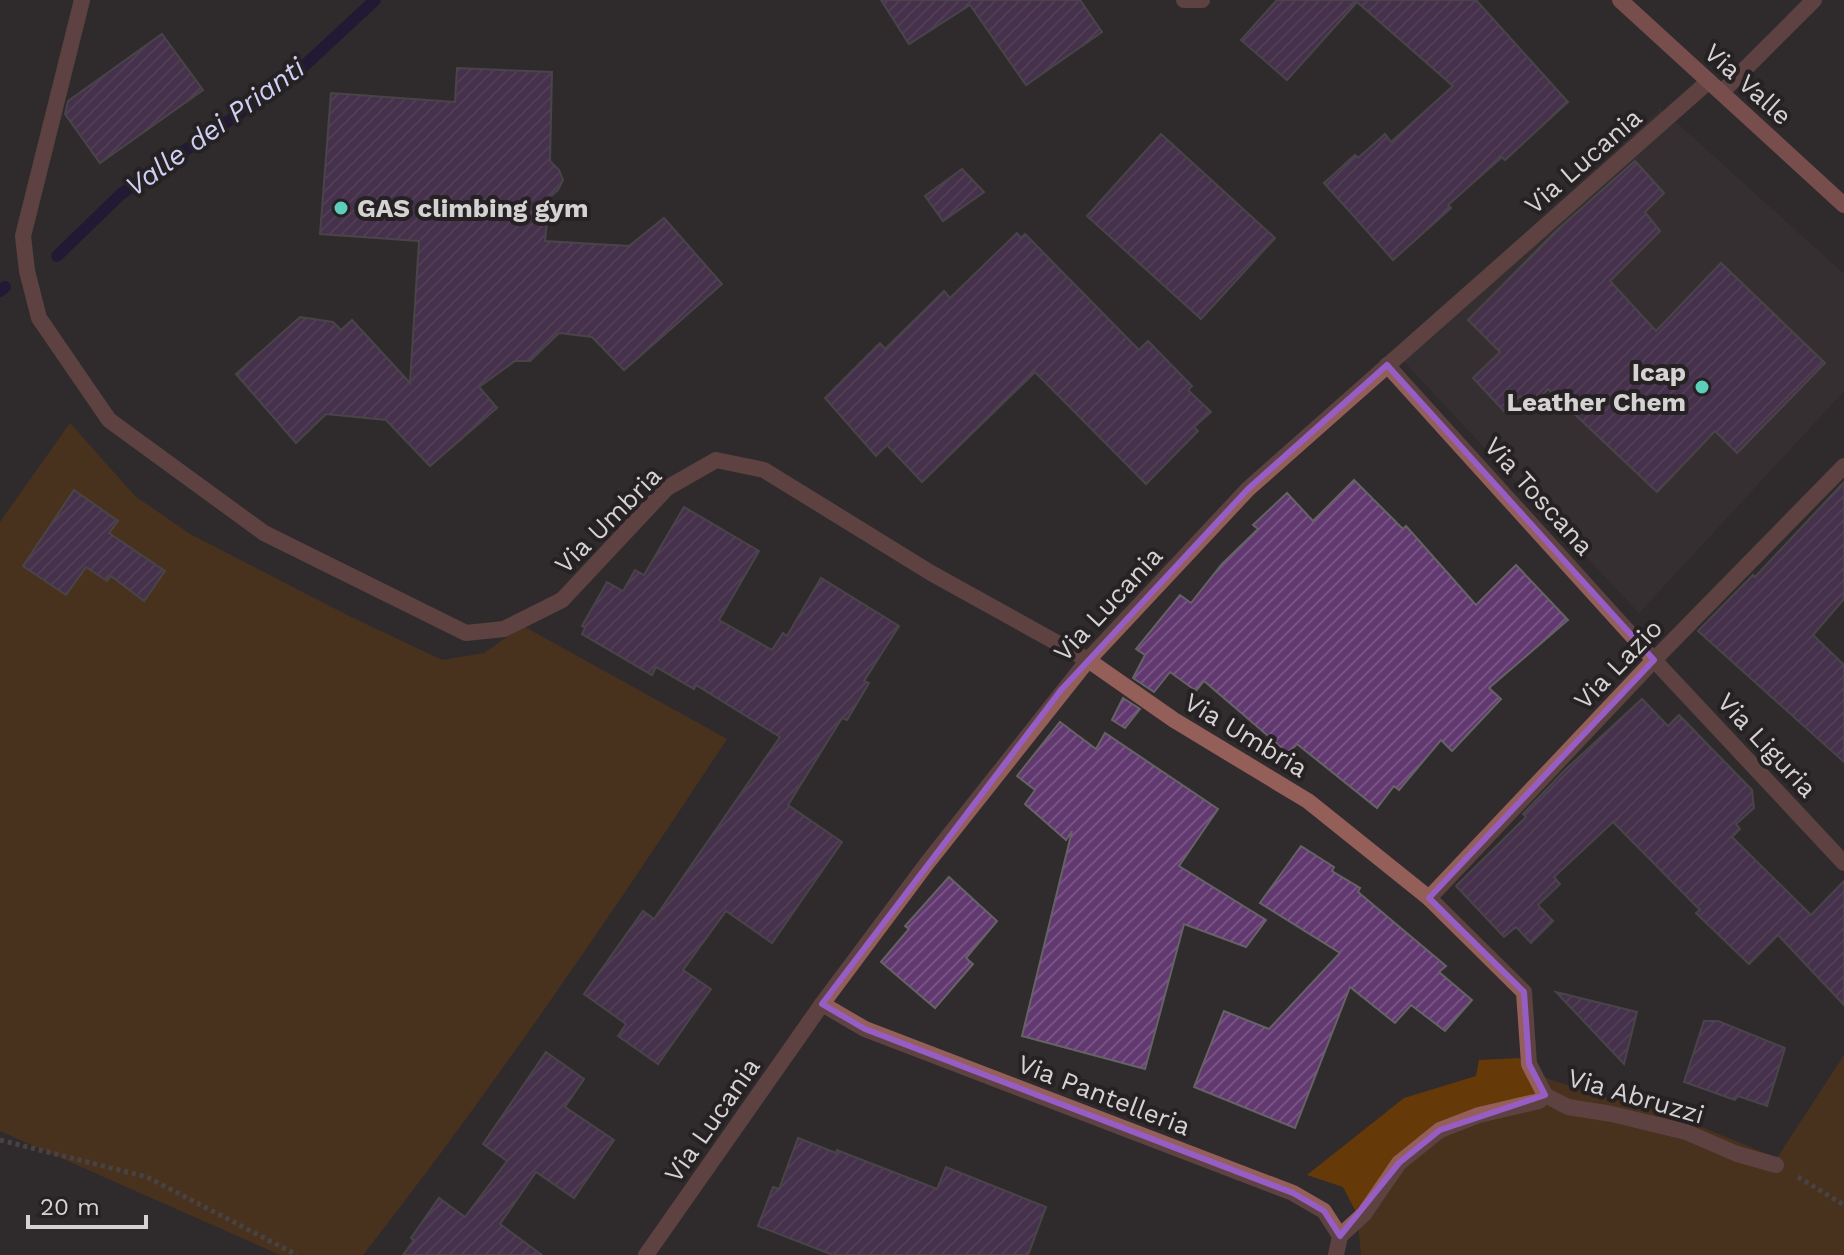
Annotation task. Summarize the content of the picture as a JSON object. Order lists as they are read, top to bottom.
{
  "streets": {
    "main road": ["Via Valle"],
    "street": [
      "Via Lucania",
      "Via Toscana",
      "Via Umbria",
      "Via Lazio",
      "Via Liguria",
      "Via Pantelleria",
      "Via Abruzzi"
    ]
  },
  "crossings": [
    ["Via Valle", "Via Lucania"],
    ["Via Lucania", "Via Toscana"],
    ["Via Lucania", "Via Umbria"],
    ["Via Lucania", "Via Pantelleria"],
    ["Via Toscana", "Via Lazio"],
    ["Via Toscana", "Via Liguria"],
    ["Via Umbria", "Via Lazio"],
    ["Via Umbria", "Via Abruzzi"],
    ["Via Lazio", "Via Liguria"],
    ["Via Lazio", "Via Abruzzi"]
  ],
  "water": ["Valle dei Prianti"],
  "places": ["GAS climbing gym", "Icap Leather Chem"],
  "scale_bar": "20 m"
}
